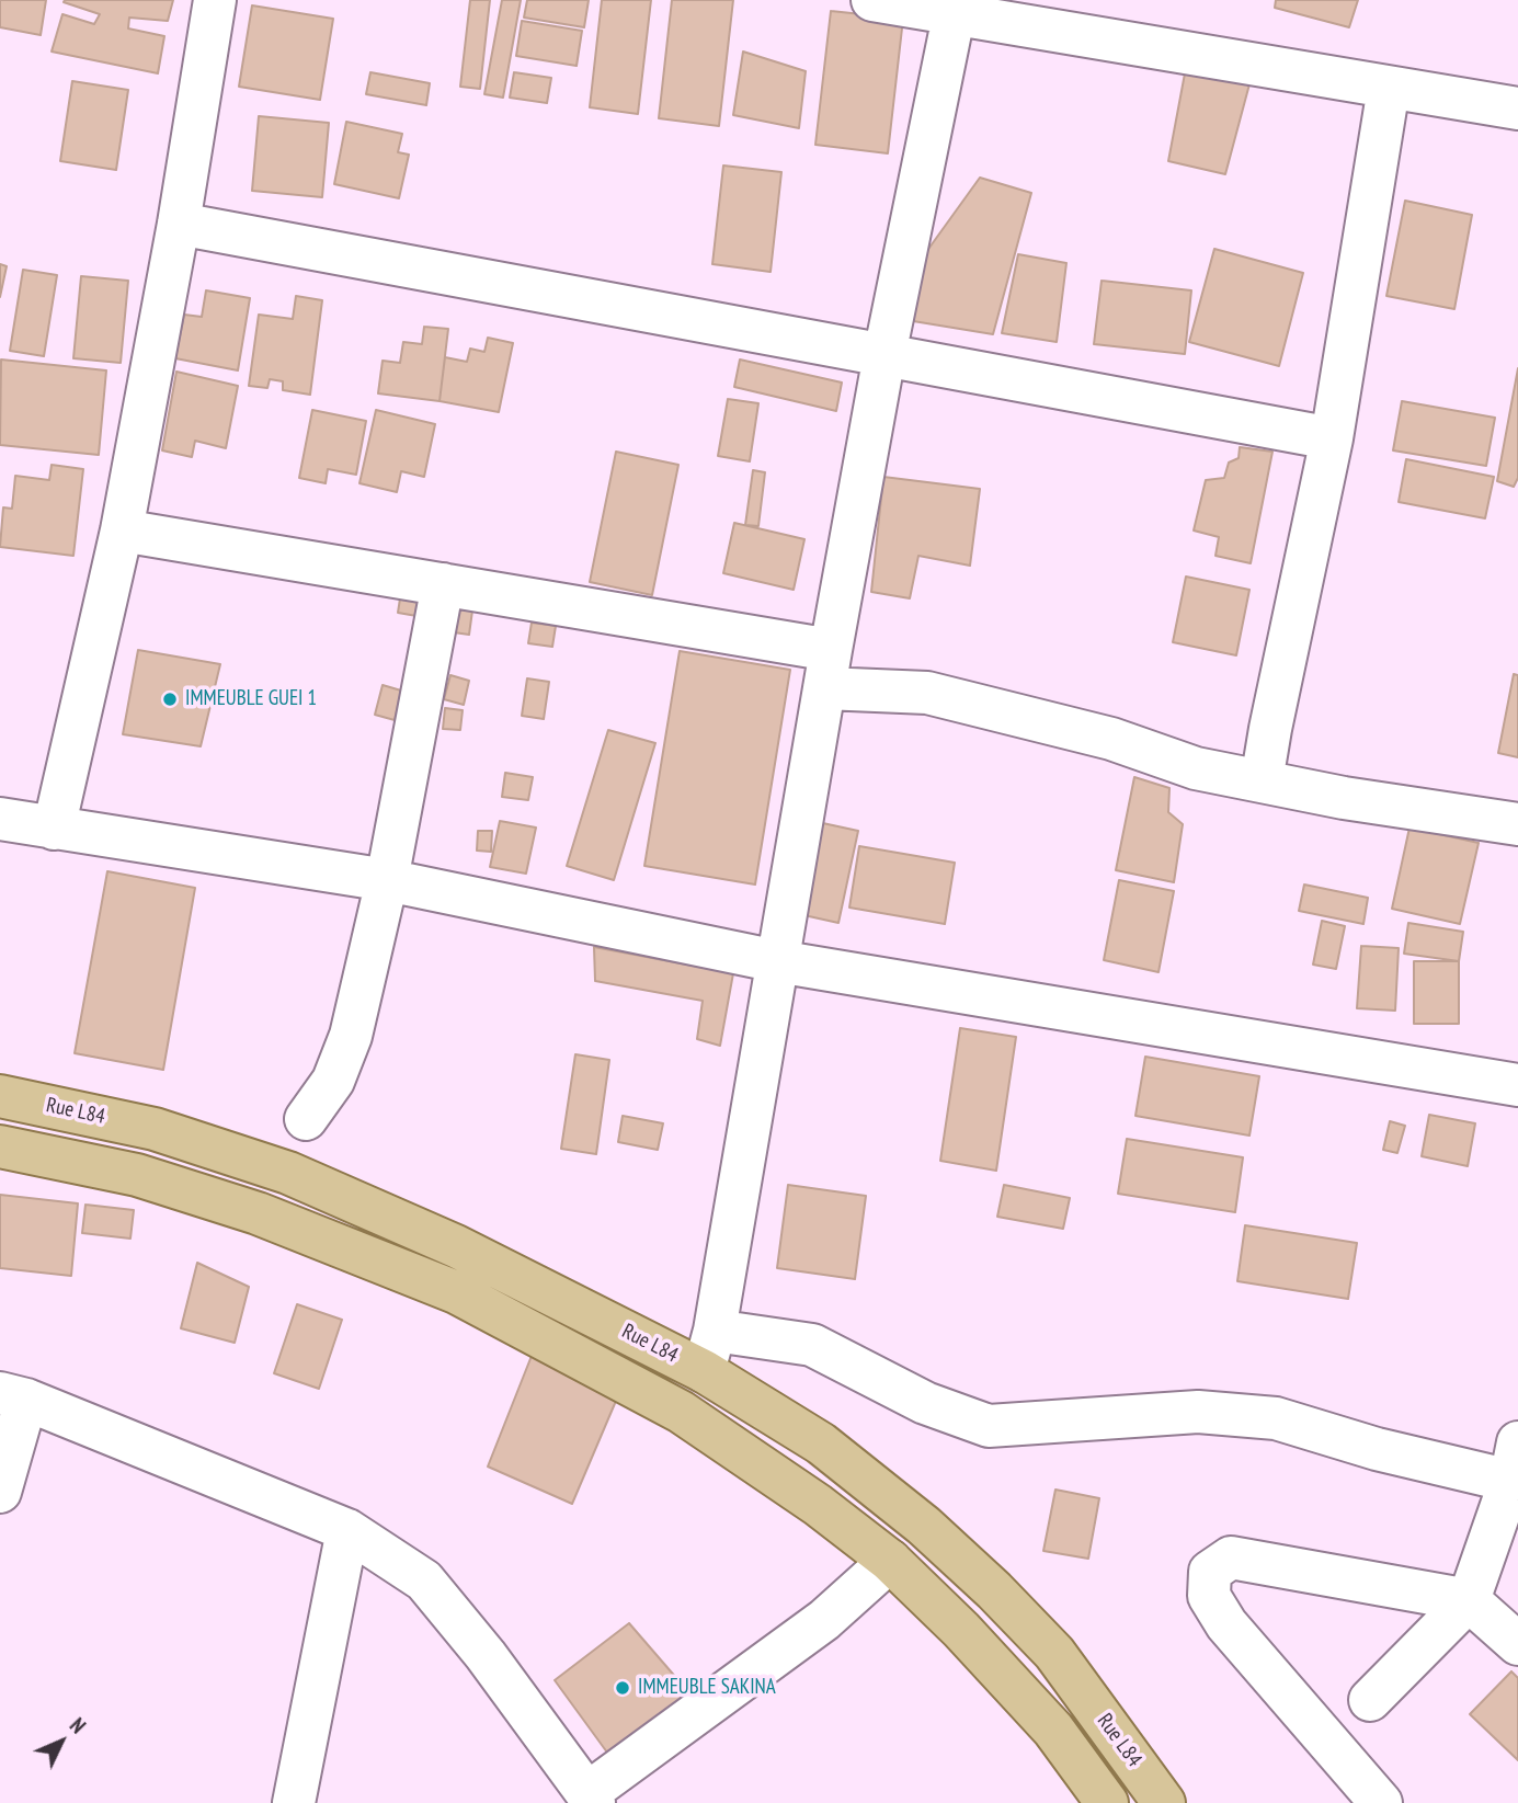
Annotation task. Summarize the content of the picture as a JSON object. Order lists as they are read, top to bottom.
{
  "streets": {
    "main road": ["Rue L84"]
  },
  "places": ["IMMEUBLE GUEI 1", "IMMEUBLE SAKINA"],
  "north": "top right"
}
